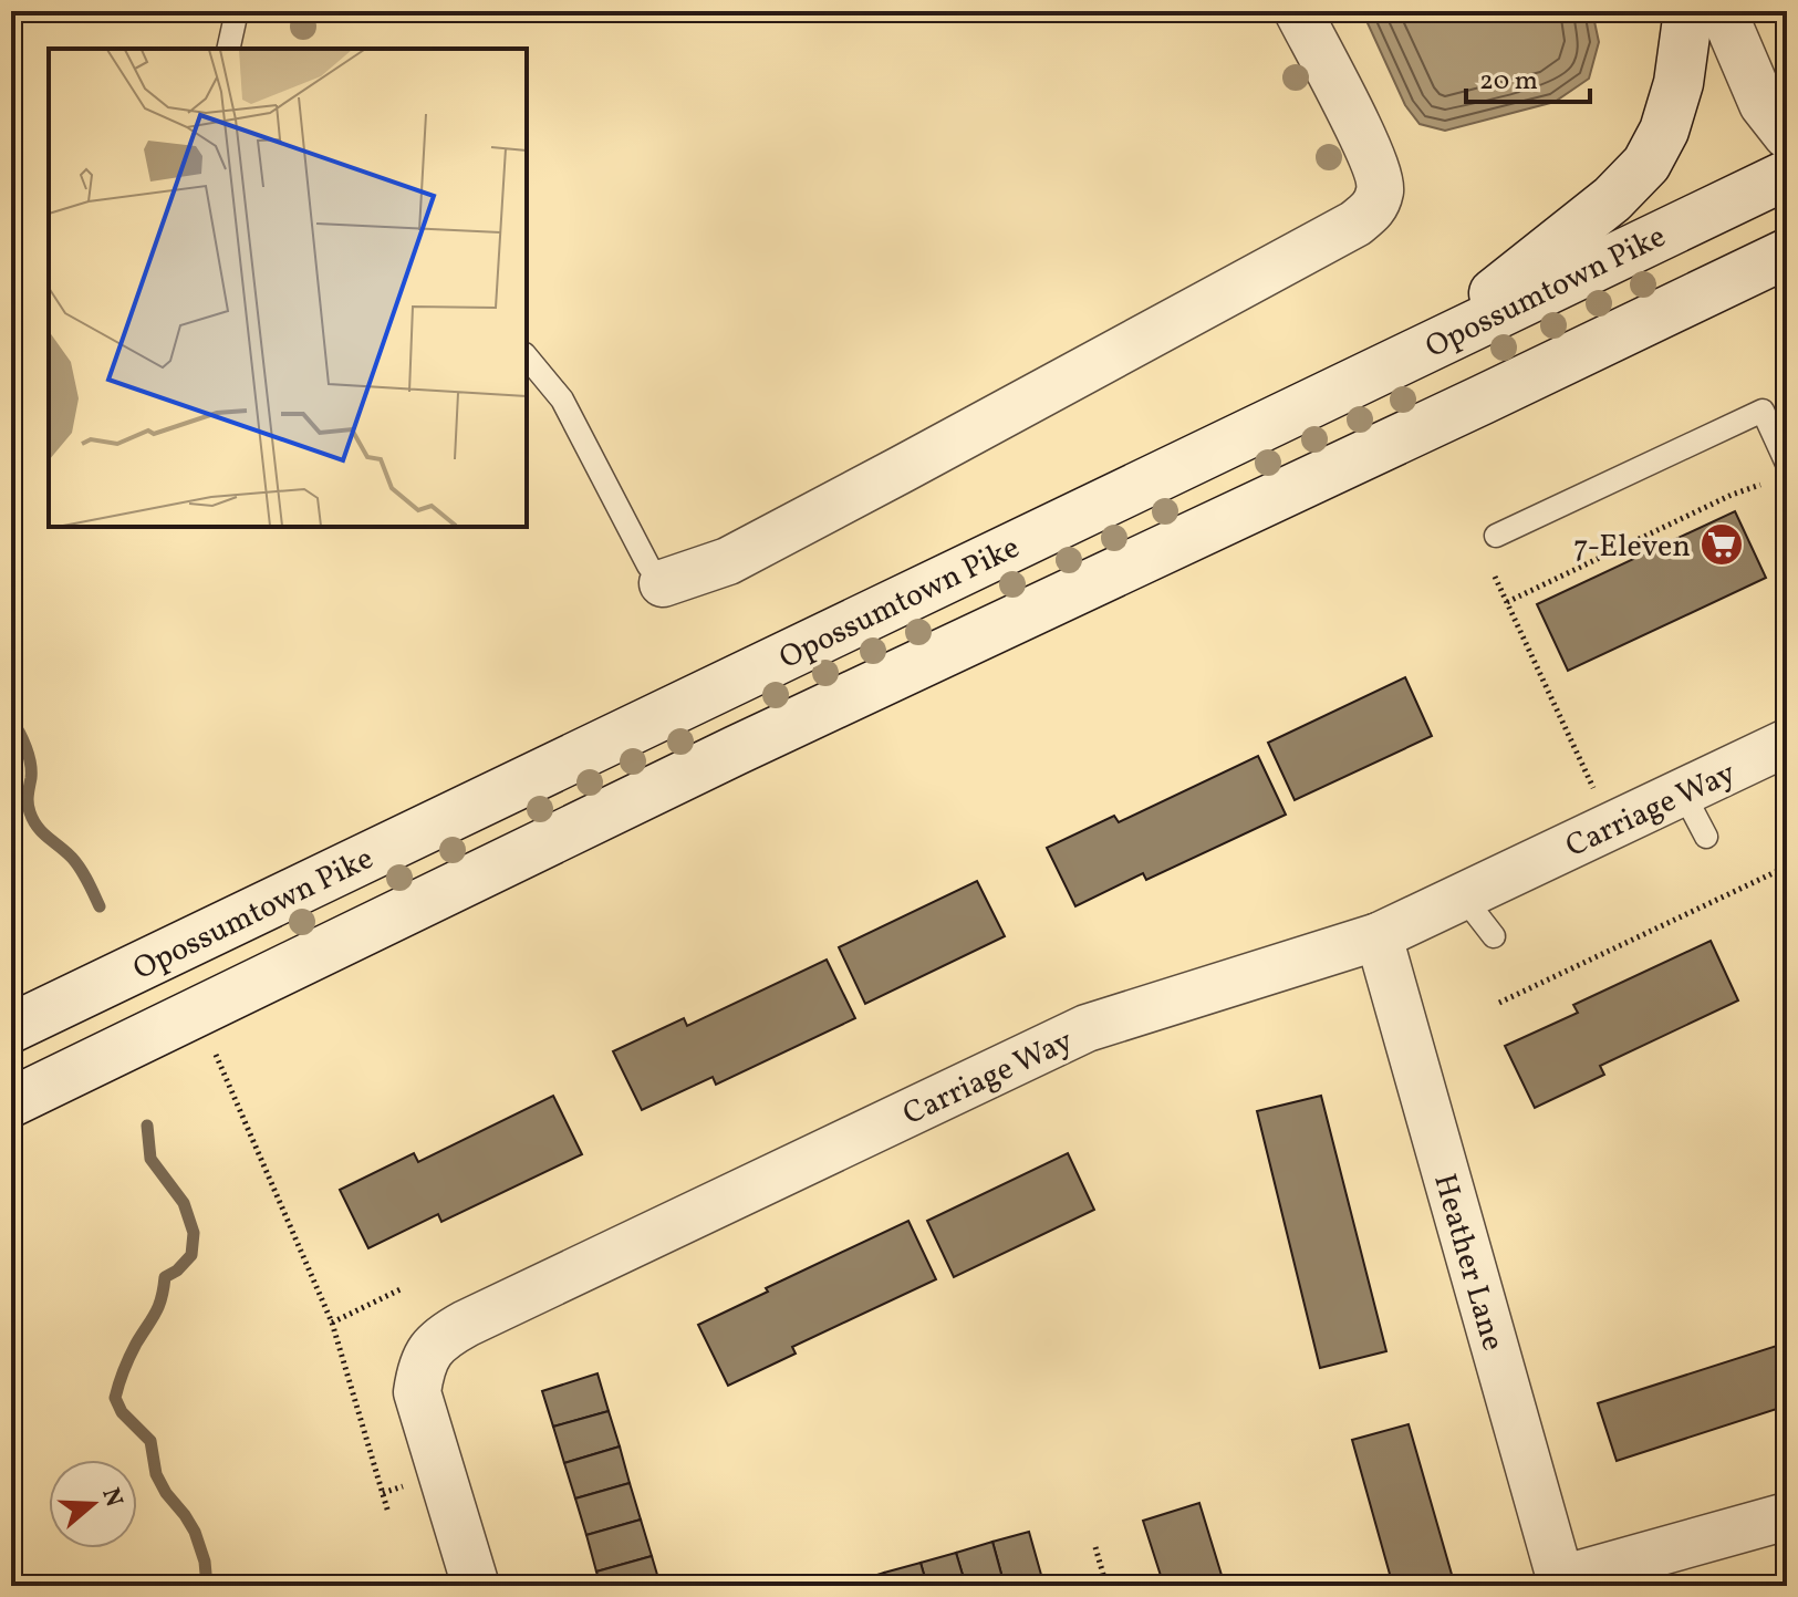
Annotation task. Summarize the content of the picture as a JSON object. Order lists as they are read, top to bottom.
{
  "streets": {
    "main road": ["Opossumtown Pike"],
    "street": ["Carriage Way", "Heather Lane"]
  },
  "crossings": [
    ["Carriage Way", "Heather Lane"]
  ],
  "places": {
    "supermarket": ["7-Eleven"]
  },
  "scale_bar": "20 m",
  "north": "right"
}
